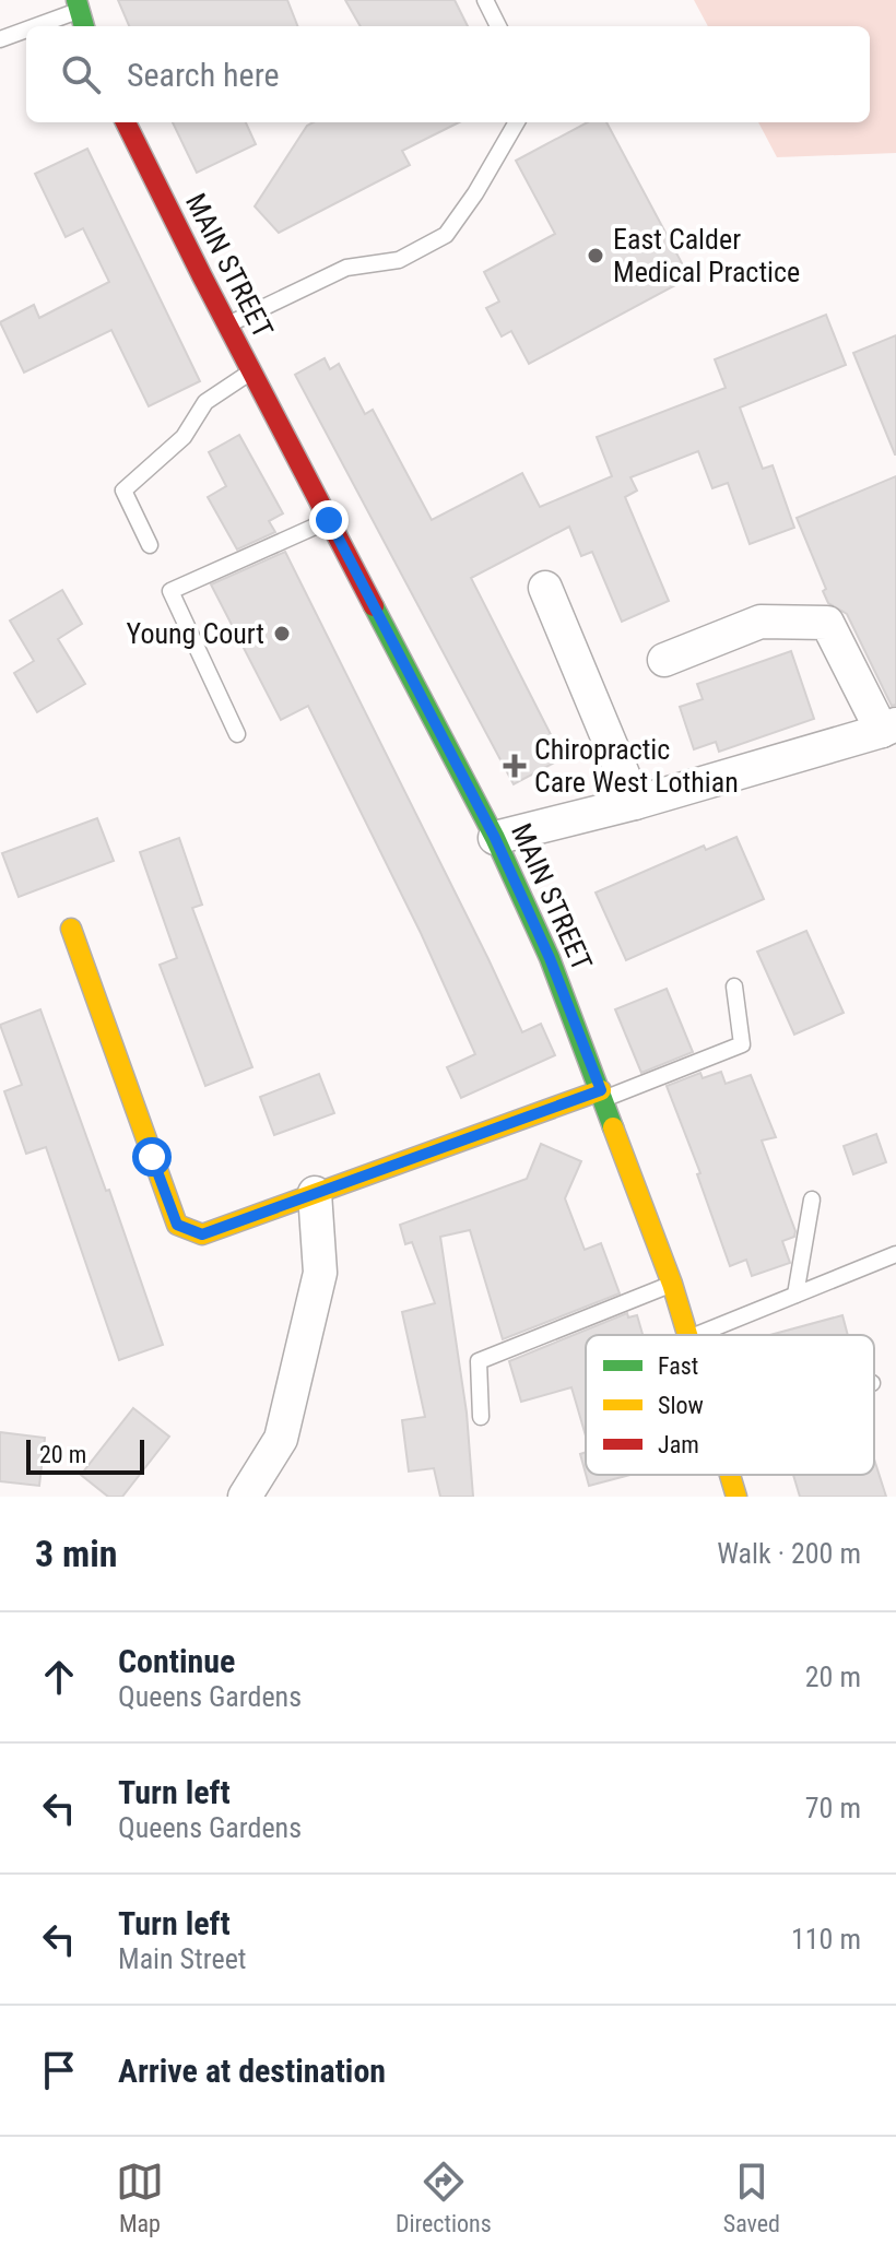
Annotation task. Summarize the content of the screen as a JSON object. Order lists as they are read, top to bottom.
{
  "streets": {
    "main road": ["MAIN STREET"]
  },
  "places": {
    "other": ["East Calder Medical Practice", "Young Court"],
    "health": ["Chiropractic Care West Lothian"]
  },
  "legend": ["Fast", "Slow", "Jam"],
  "scale_bar": "20 m",
  "page": {
    "search": "Search here",
    "scale": "20 m",
    "heading": ["3 min", "Walk · 200 m"],
    "list": [
      ["Continue", "Queens Gardens", "20 m"],
      ["Turn left", "Queens Gardens", "70 m"],
      ["Turn left", "Main Street", "110 m"],
      "Arrive at destination"
    ],
    "nav": ["Map", "Directions", "Saved"]
  }
}
